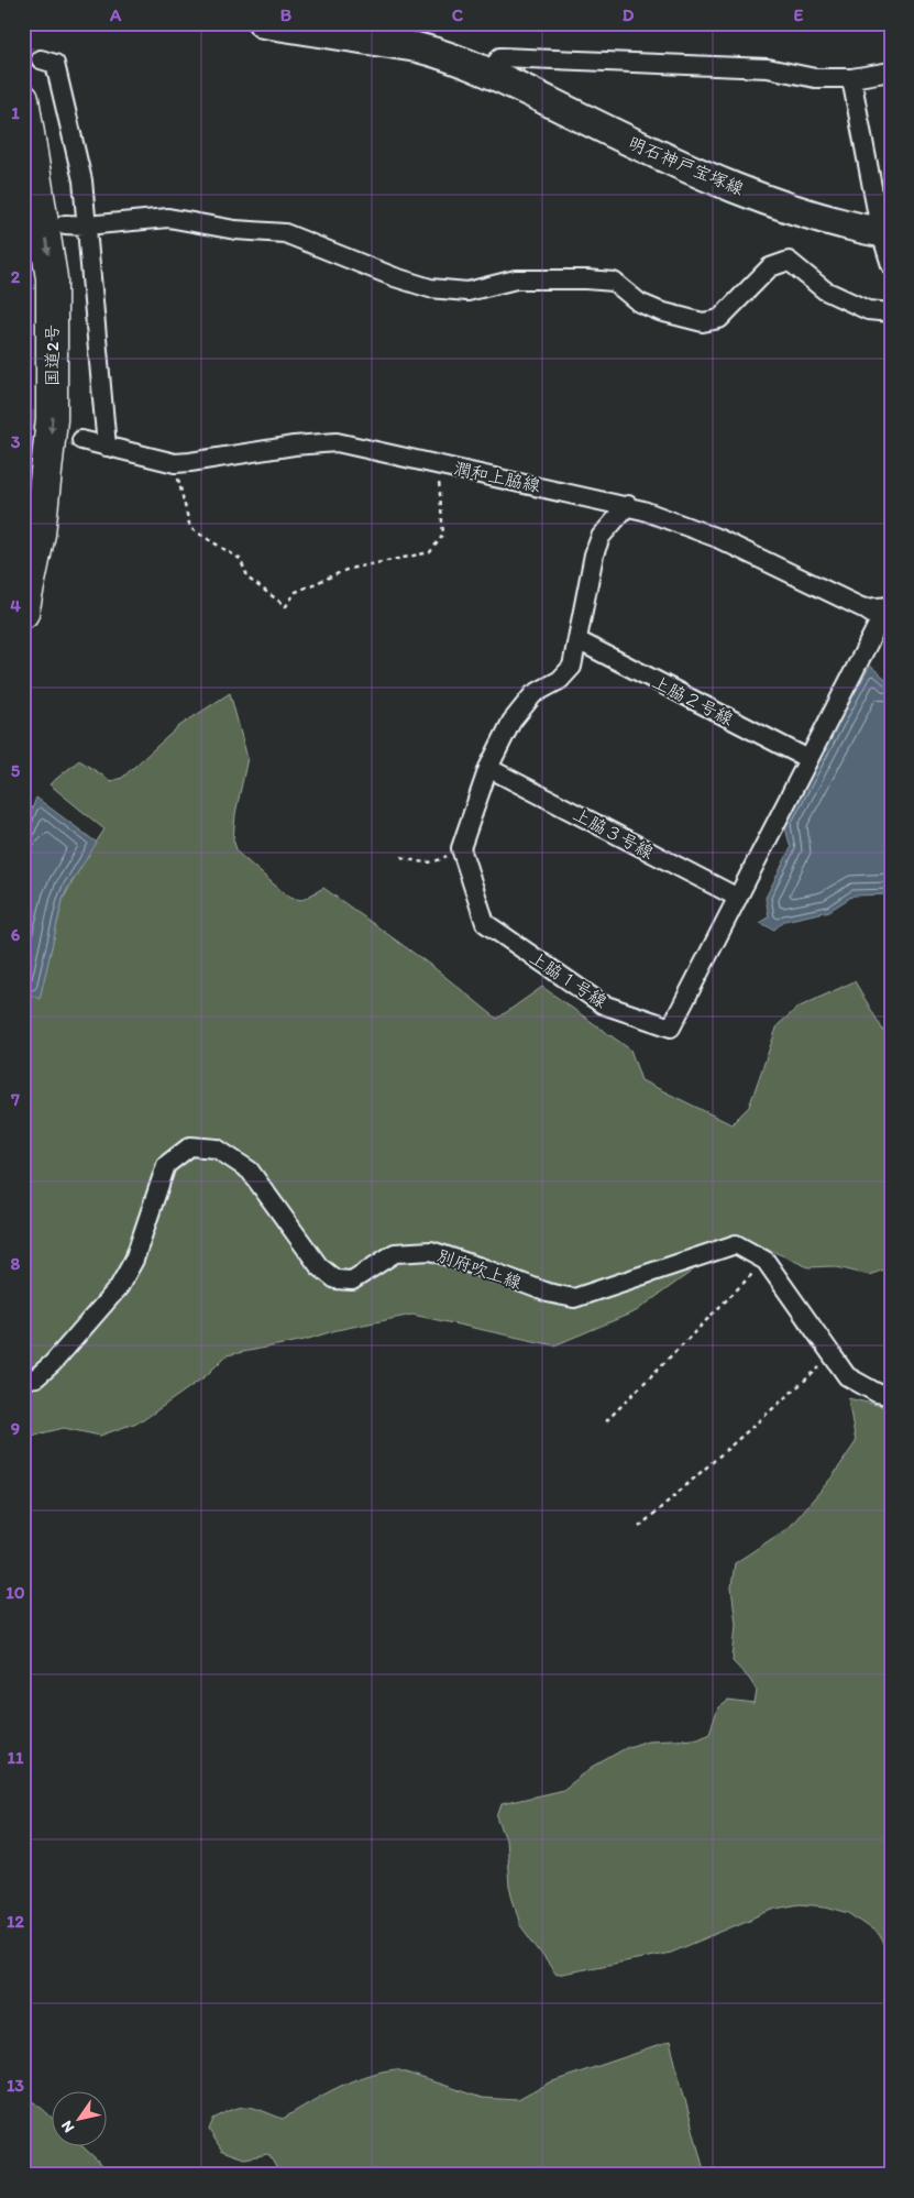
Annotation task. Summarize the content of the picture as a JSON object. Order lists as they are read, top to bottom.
{
  "streets": {
    "highway": ["国道2号"],
    "main road": ["明石神戸宝塚線"],
    "street": [
      "潤和上脇線",
      "上脇２号線",
      "上脇３号線",
      "上脇１号線",
      "別府吹上線"
    ]
  },
  "crossings": [
    ["潤和上脇線", "上脇１号線"],
    ["上脇２号線", "上脇１号線"],
    ["上脇３号線", "上脇１号線"]
  ],
  "one_way": ["国道2号"],
  "north": "bottom left",
  "grid": {
    "columns": [
      "A",
      "B",
      "C",
      "D",
      "E"
    ],
    "rows": [
      "1",
      "2",
      "3",
      "4",
      "5",
      "6",
      "7",
      "8",
      "9",
      "10",
      "11",
      "12",
      "13"
    ]
  }
}
